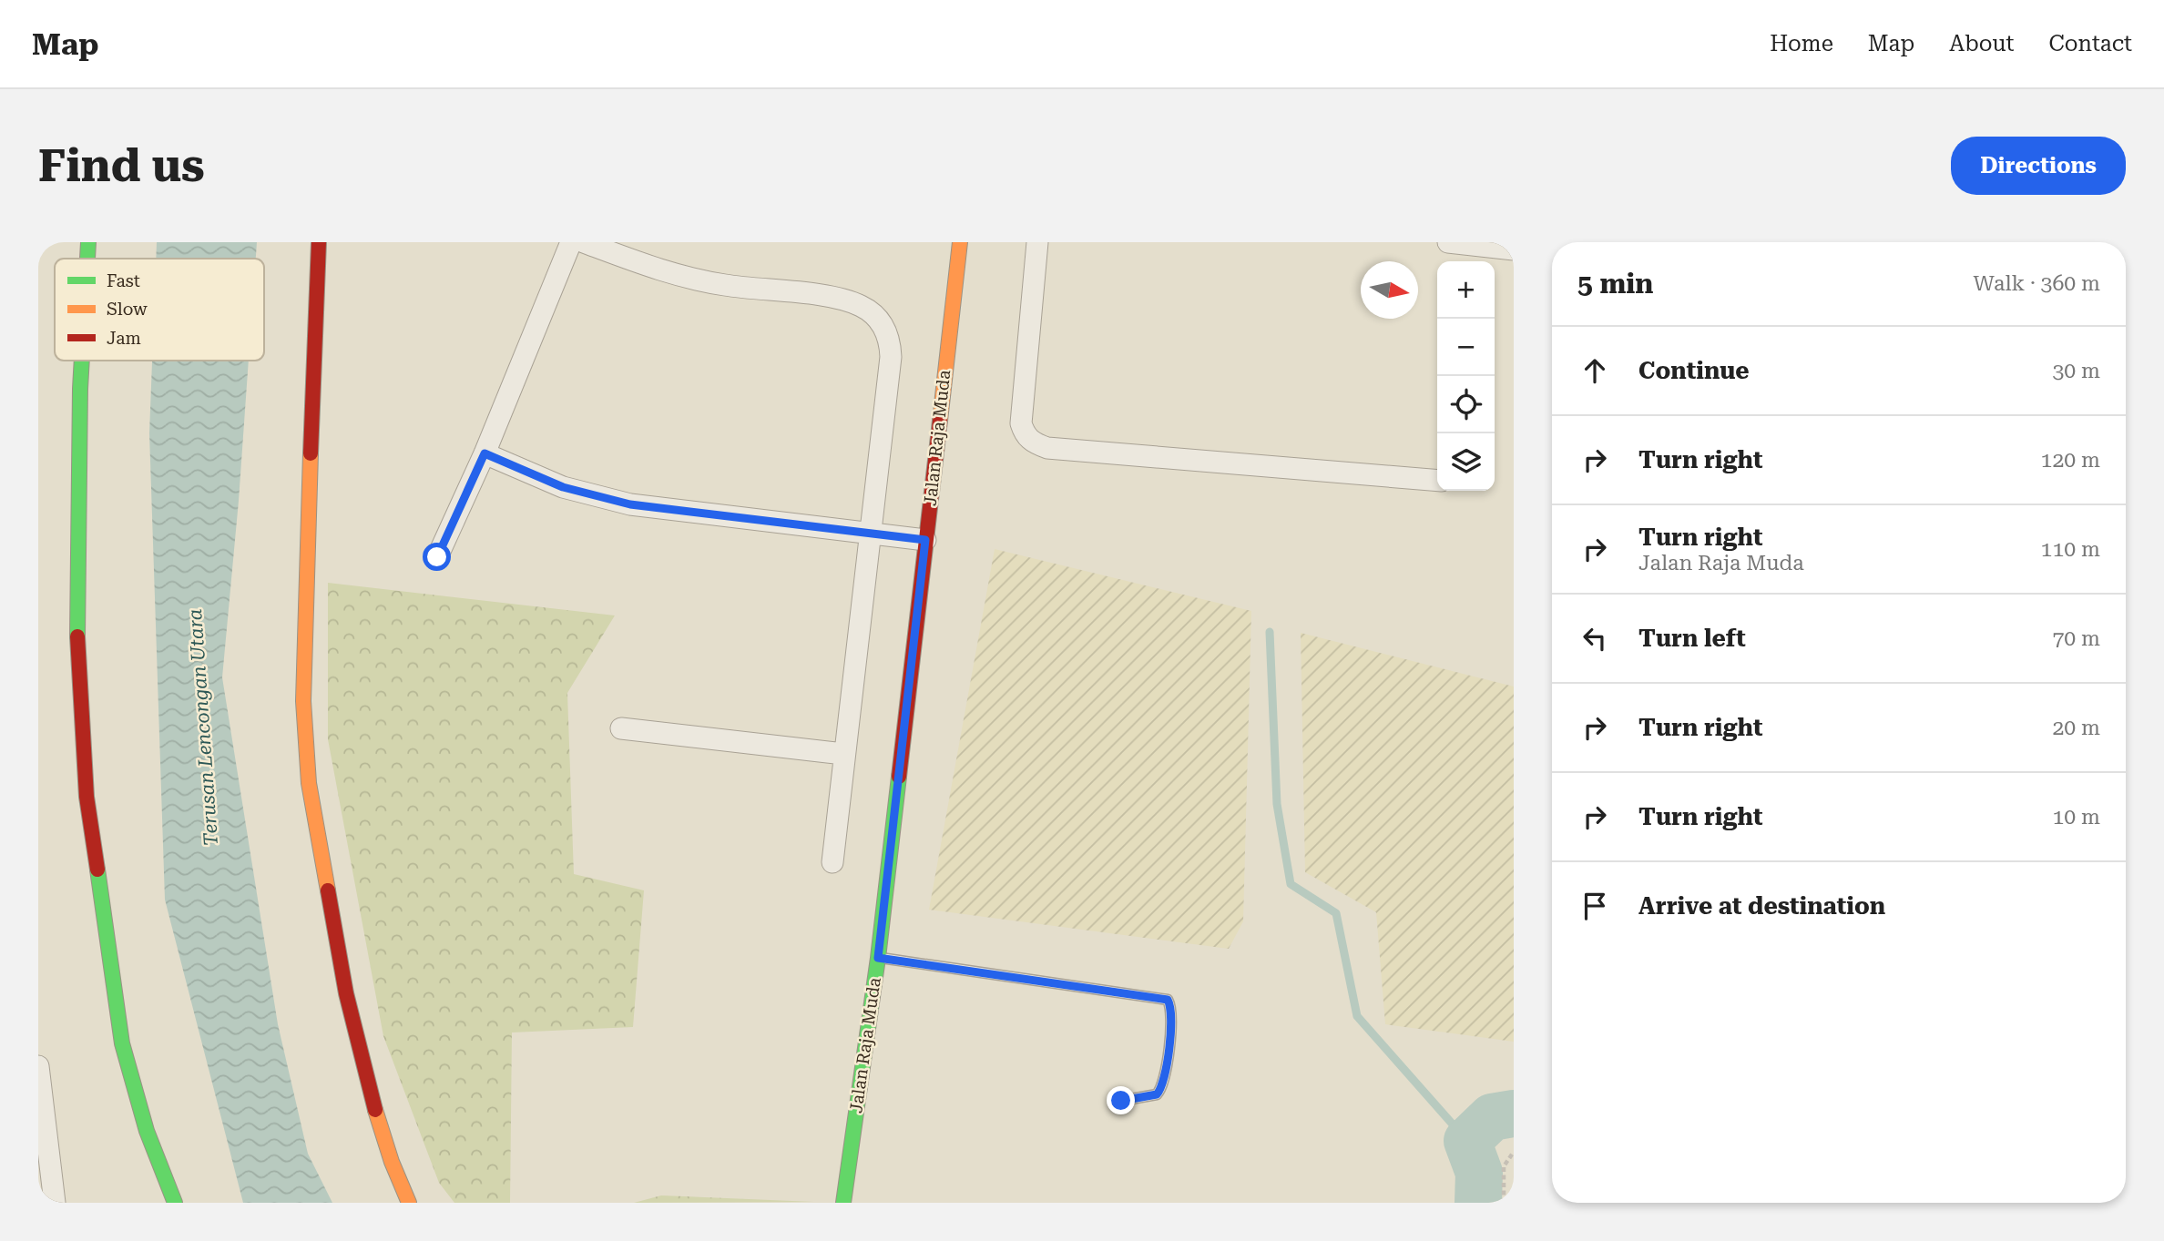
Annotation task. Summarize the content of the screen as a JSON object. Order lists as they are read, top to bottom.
{
  "streets": {
    "street": ["Jalan Raja Muda"]
  },
  "water": ["Terusan Lencongan Utara"],
  "legend": ["Fast", "Slow", "Jam"],
  "north": "right",
  "page": {
    "header": "Map",
    "nav": [
      "Home",
      "Map",
      "About",
      "Contact"
    ],
    "buttons": "Directions",
    "title": "Find us",
    "heading": ["5 min", "Walk · 360 m"],
    "map_buttons": ["+", "−"],
    "list": [
      ["Continue", "30 m"],
      ["Turn right", "120 m"],
      ["Turn right", "Jalan Raja Muda", "110 m"],
      ["Turn left", "70 m"],
      ["Turn right", "20 m"],
      ["Turn right", "10 m"],
      "Arrive at destination"
    ]
  }
}
